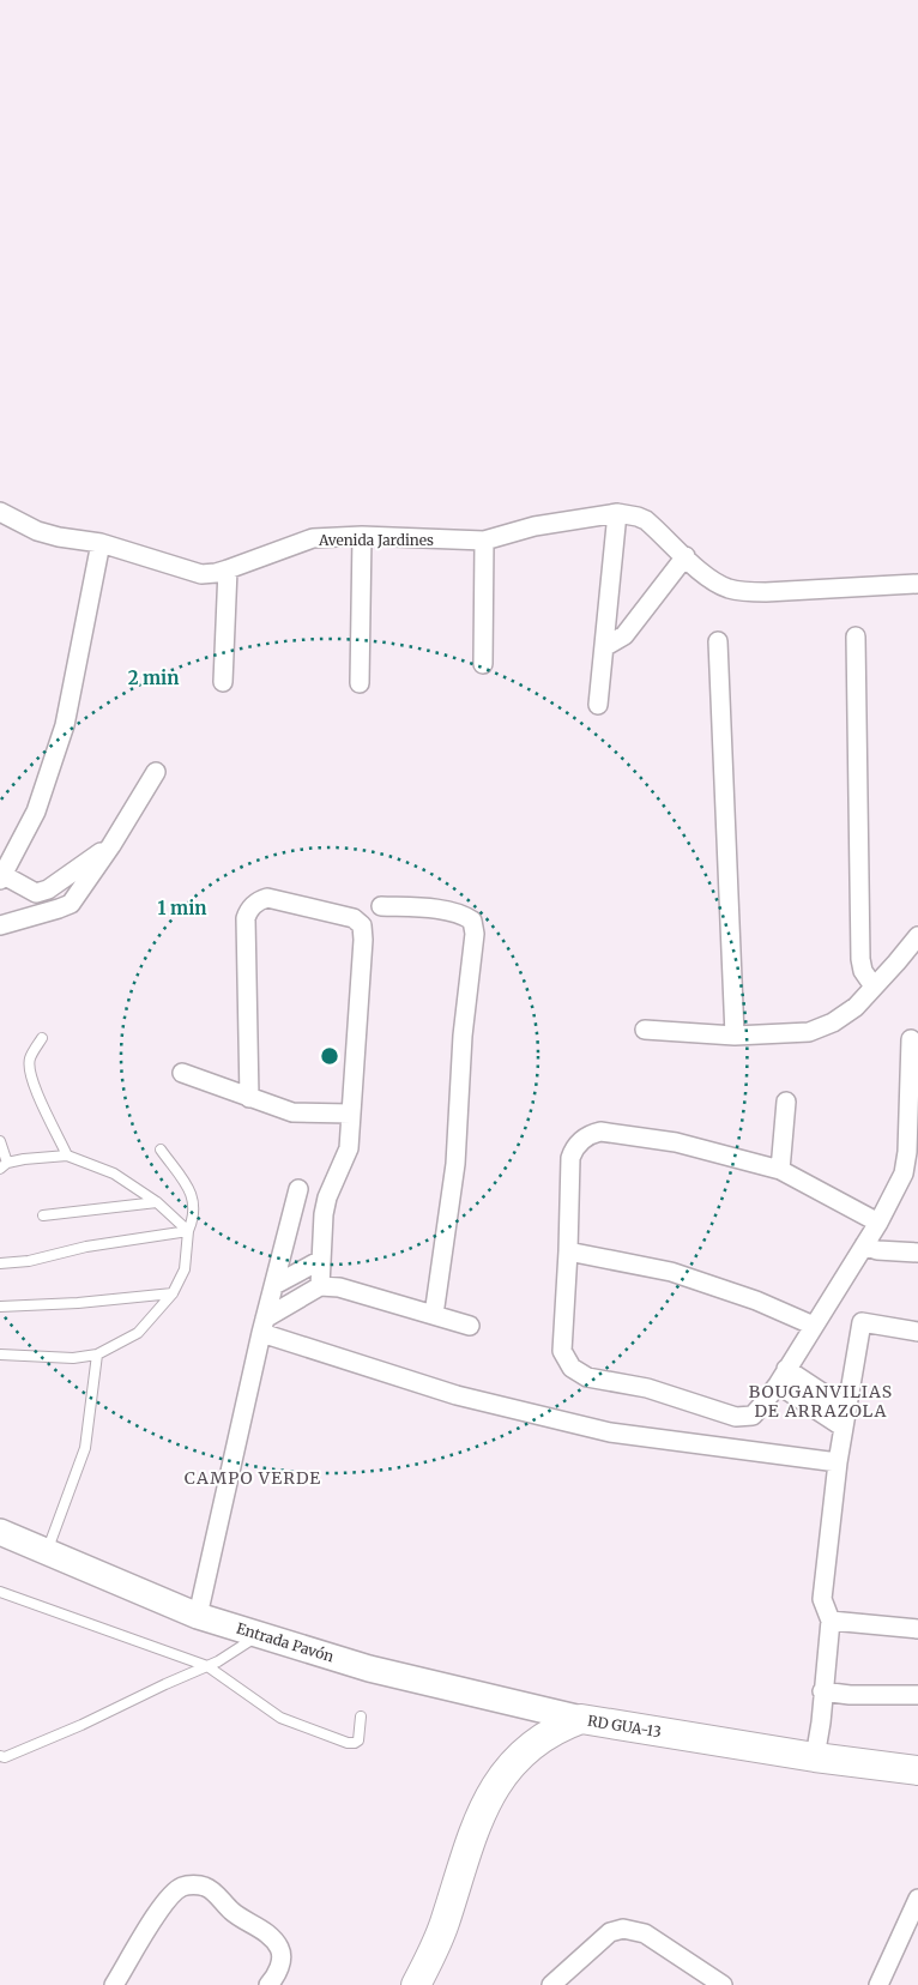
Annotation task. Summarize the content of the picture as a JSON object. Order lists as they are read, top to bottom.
{
  "streets": {
    "main road": ["RD GUA-13"],
    "street": ["Avenida Jardines", "Entrada Pavón"]
  },
  "crossings": [
    ["Entrada Pavón", "RD GUA-13"]
  ],
  "districts": ["BOUGANVILIAS DE ARRAZOLA", "CAMPO VERDE"],
  "rings": ["2 min", "1 min"]
}
